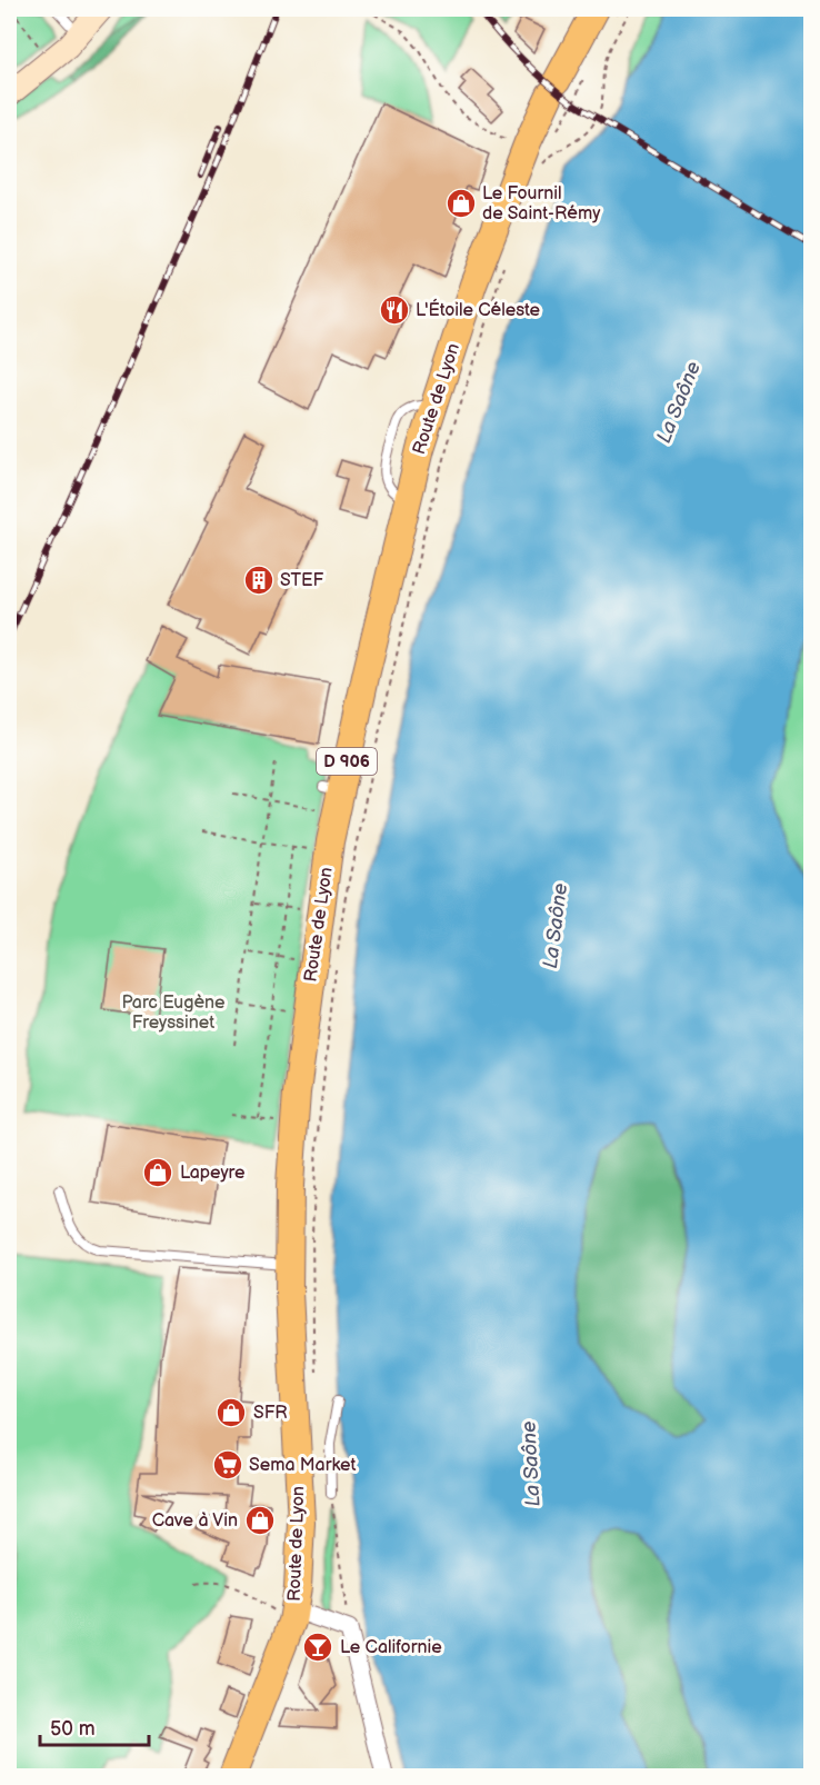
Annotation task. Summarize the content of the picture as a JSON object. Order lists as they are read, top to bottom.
{
  "streets": {
    "main road": ["Route de Lyon", "D 906"]
  },
  "water": ["La Saône"],
  "parks": ["Parc Eugène Freyssinet"],
  "places": {
    "shop": [
      "Le Fournil de Saint-Rémy",
      "Lapeyre",
      "SFR",
      "Cave à Vin"
    ],
    "restaurant": ["L'Étoile Céleste"],
    "building": ["STEF"],
    "supermarket": ["Sema Market"],
    "bar": ["Le Californie"]
  },
  "scale_bar": "50 m"
}
